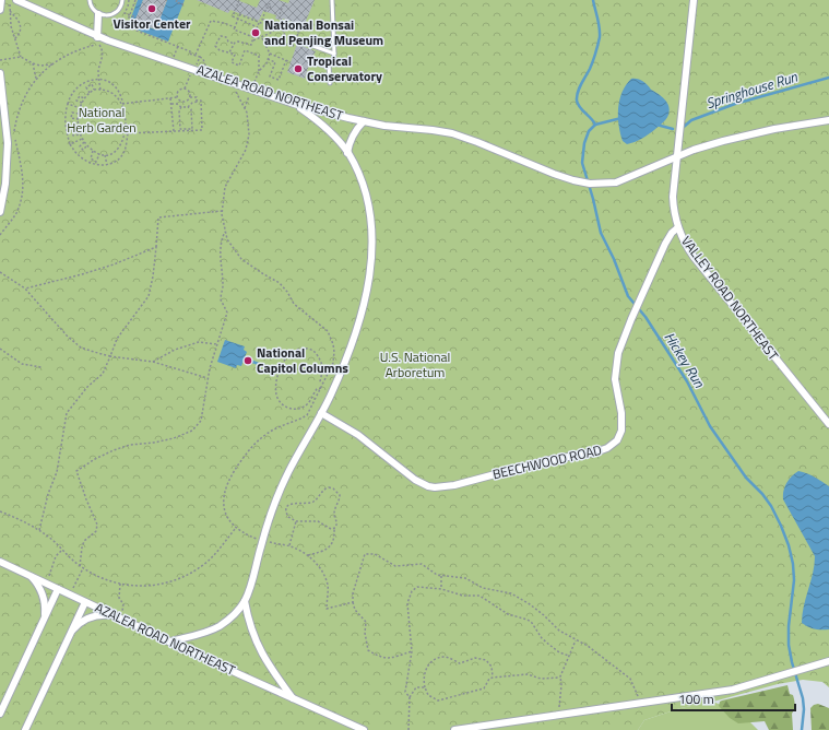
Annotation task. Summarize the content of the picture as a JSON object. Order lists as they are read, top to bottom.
{
  "streets": {
    "street": ["AZALEA ROAD NORTHEAST", "VALLEY ROAD NORTHEAST", "BEECHWOOD ROAD"]
  },
  "crossings": [
    ["AZALEA ROAD NORTHEAST", "VALLEY ROAD NORTHEAST"],
    ["VALLEY ROAD NORTHEAST", "BEECHWOOD ROAD"]
  ],
  "water": ["Springhouse Run", "Hickey Run"],
  "parks": ["National Herb Garden", "U.S. National Arboretum"],
  "places": [
    "Visitor Center",
    "National Bonsai and Penjing Museum",
    "Tropical Conservatory",
    "National Capitol Columns"
  ],
  "scale_bar": "100 m"
}
